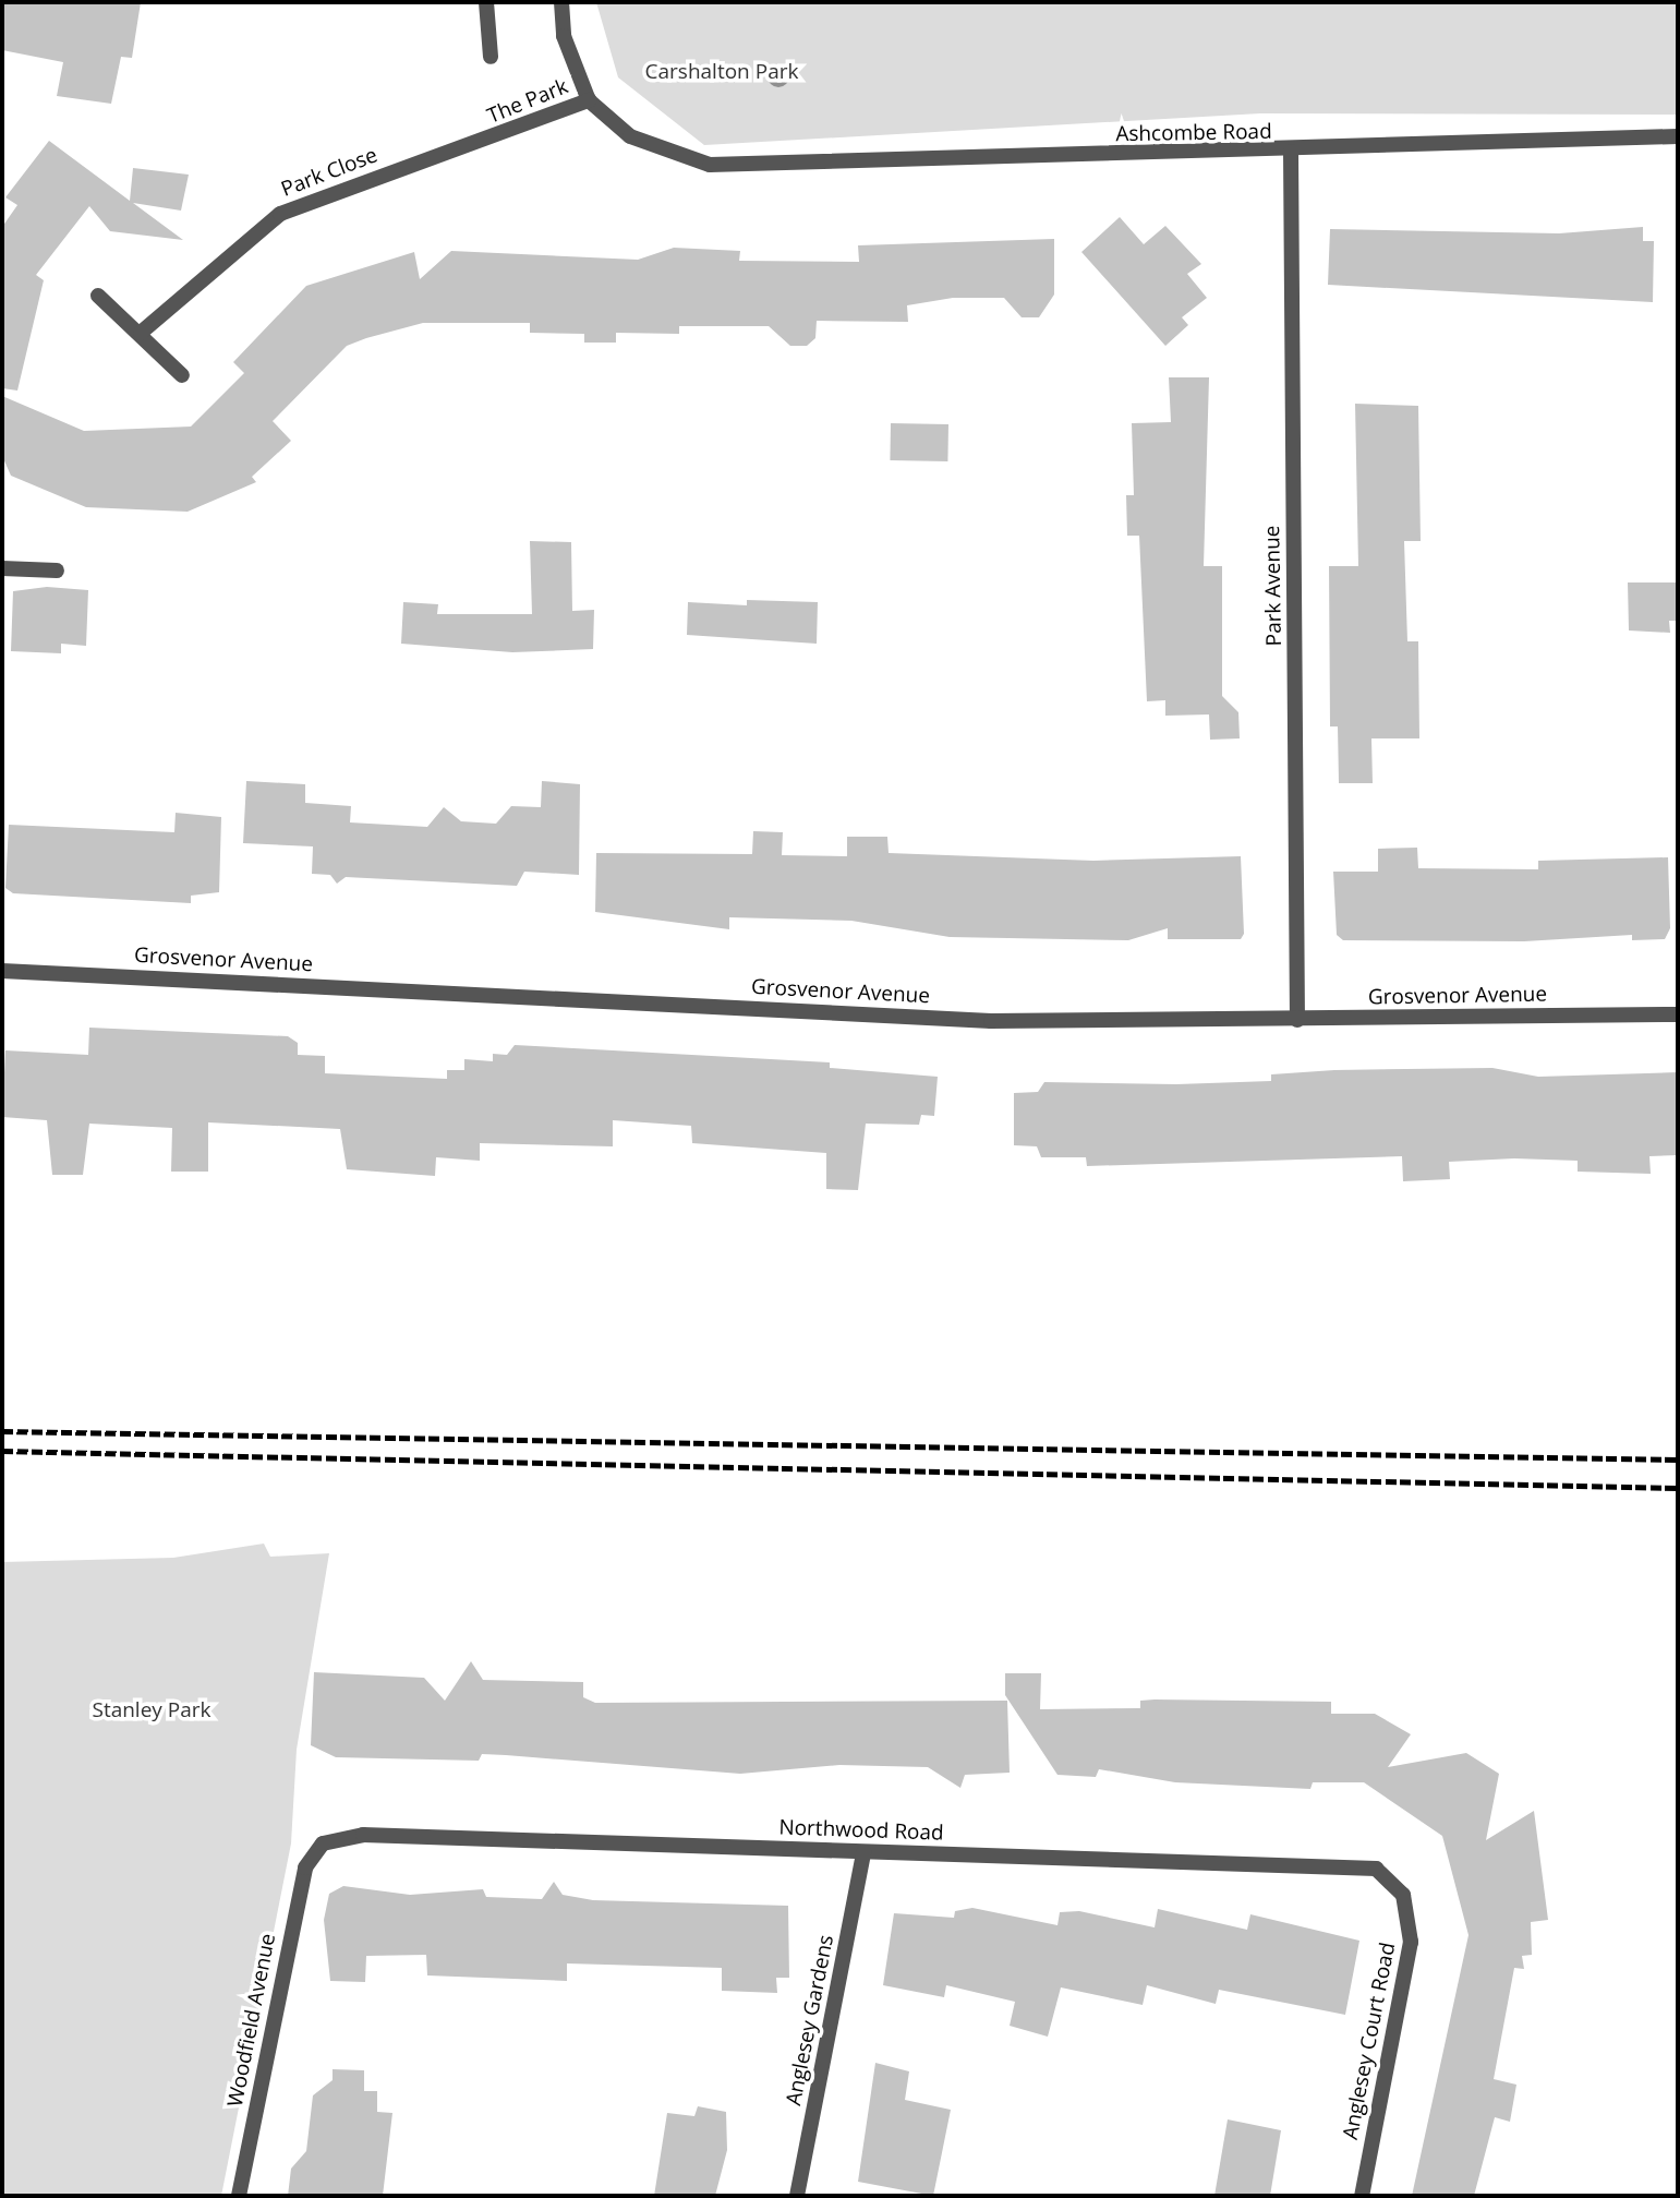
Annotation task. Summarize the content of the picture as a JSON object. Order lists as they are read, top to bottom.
{
  "streets": {
    "street": [
      "The Park",
      "Ashcombe Road",
      "Park Close",
      "Park Avenue",
      "Grosvenor Avenue",
      "Northwood Road",
      "Woodfield Avenue",
      "Anglesey Gardens",
      "Anglesey Court Road"
    ]
  },
  "crossings": [
    ["The Park", "Ashcombe Road"],
    ["The Park", "Park Close"],
    ["Ashcombe Road", "Park Avenue"],
    ["Park Avenue", "Grosvenor Avenue"],
    ["Northwood Road", "Woodfield Avenue"],
    ["Northwood Road", "Anglesey Gardens"],
    ["Northwood Road", "Anglesey Court Road"]
  ],
  "parks": ["Carshalton Park", "Stanley Park"]
}
